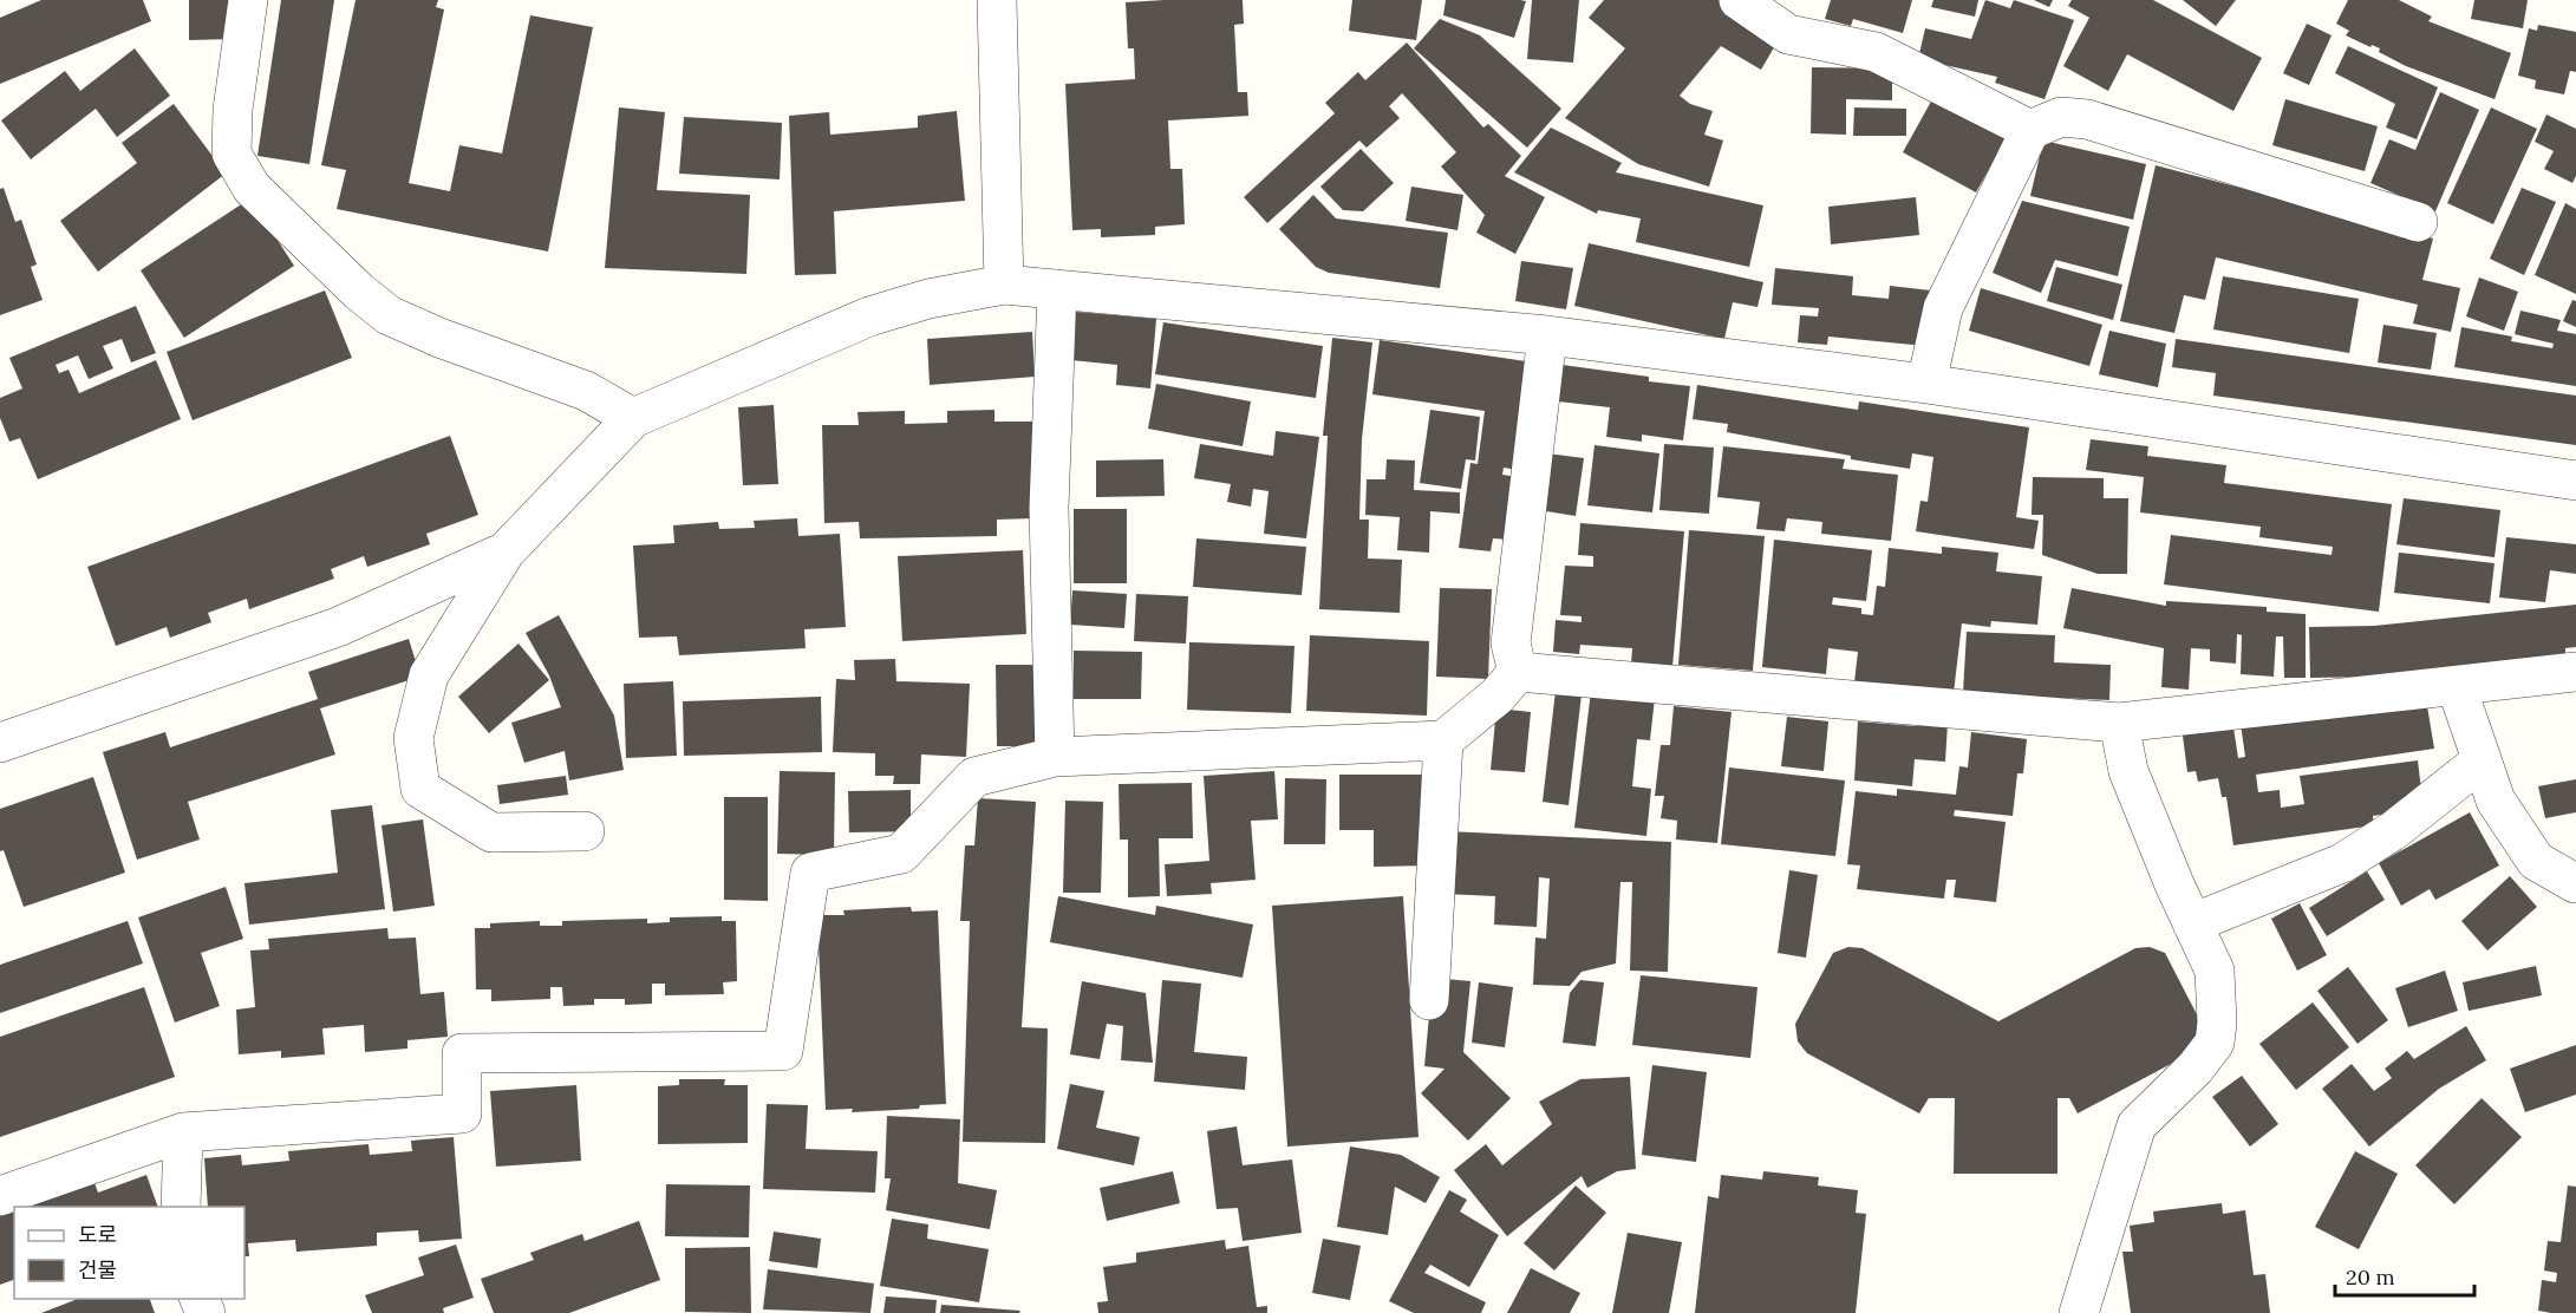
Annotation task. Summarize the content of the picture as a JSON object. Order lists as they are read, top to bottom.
{
  "legend": ["도로", "건물"],
  "scale_bar": "20 m"
}
